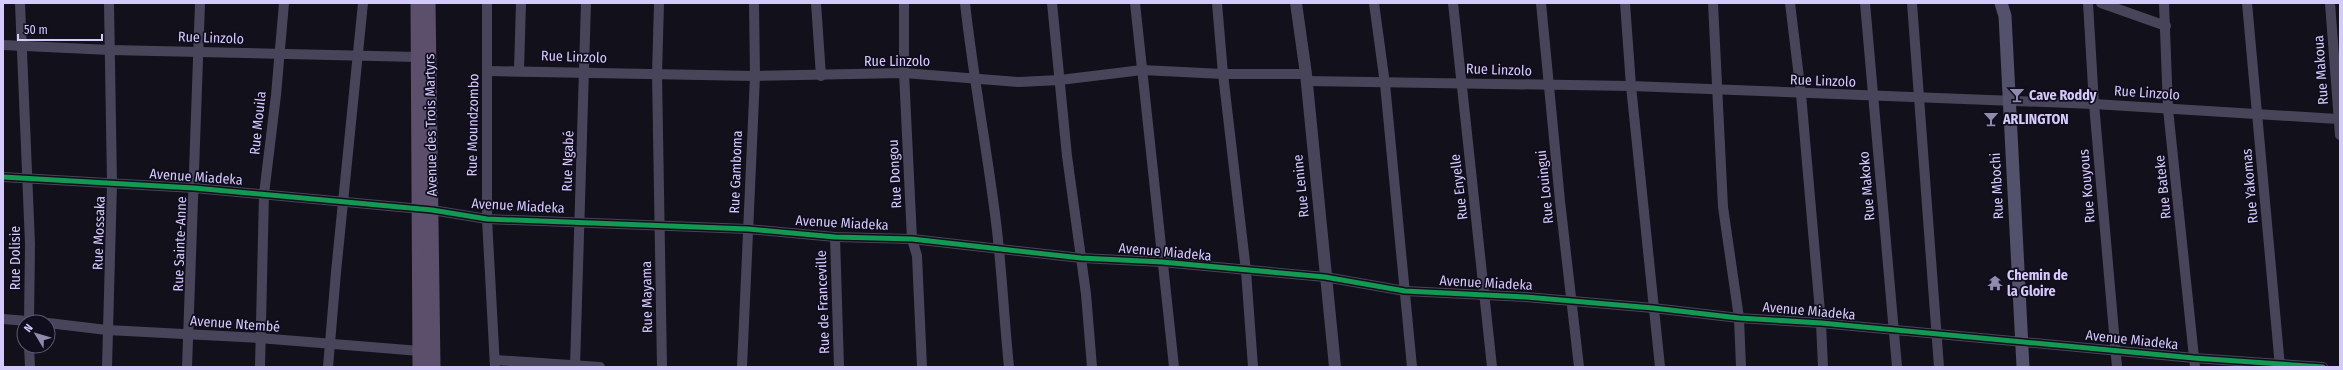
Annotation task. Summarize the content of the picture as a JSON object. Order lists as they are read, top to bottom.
{
  "streets": {
    "main road": ["Avenue des Trois Martyrs", "Rue Mbochi"],
    "street": [
      "Rue Linzolo",
      "Rue Makoua",
      "Rue Mouila",
      "Rue Moundzombo",
      "Rue Ngabé",
      "Rue Gamboma",
      "Rue Dongou",
      "Avenue Miadeka",
      "Rue Lenine",
      "Rue Makoko",
      "Rue Kouyous",
      "Rue Yakomas",
      "Rue Enyelle",
      "Rue Louingui",
      "Rue Bateke",
      "Rue Mossaka",
      "Rue Sainte-Anne",
      "Rue Dolisie",
      "Rue Mayama",
      "Rue de Franceville",
      "Avenue Ntembé"
    ]
  },
  "crossings": [
    ["Rue Linzolo", "Rue Makoua"],
    ["Rue Linzolo", "Rue Mouila"],
    ["Rue Linzolo", "Avenue des Trois Martyrs"],
    ["Rue Linzolo", "Rue Moundzombo"],
    ["Rue Linzolo", "Rue Ngabé"],
    ["Rue Linzolo", "Rue Gamboma"],
    ["Rue Linzolo", "Rue Dongou"],
    ["Rue Linzolo", "Rue Lenine"],
    ["Rue Linzolo", "Rue Makoko"],
    ["Rue Linzolo", "Rue Mbochi"],
    ["Rue Linzolo", "Rue Kouyous"],
    ["Rue Linzolo", "Rue Yakomas"],
    ["Rue Linzolo", "Rue Enyelle"],
    ["Rue Linzolo", "Rue Louingui"],
    ["Rue Linzolo", "Rue Bateke"],
    ["Rue Linzolo", "Rue Mossaka"],
    ["Rue Linzolo", "Rue Sainte-Anne"],
    ["Rue Linzolo", "Rue Dolisie"],
    ["Rue Linzolo", "Rue Mayama"],
    ["Rue Mouila", "Avenue Miadeka"],
    ["Rue Mouila", "Avenue Ntembé"],
    ["Avenue des Trois Martyrs", "Avenue Miadeka"],
    ["Avenue des Trois Martyrs", "Avenue Ntembé"],
    ["Rue Moundzombo", "Avenue Miadeka"],
    ["Rue Ngabé", "Avenue Miadeka"],
    ["Rue Gamboma", "Avenue Miadeka"],
    ["Rue Dongou", "Avenue Miadeka"],
    ["Avenue Miadeka", "Rue Lenine"],
    ["Avenue Miadeka", "Rue Makoko"],
    ["Avenue Miadeka", "Rue Mbochi"],
    ["Avenue Miadeka", "Rue Kouyous"],
    ["Avenue Miadeka", "Rue Yakomas"],
    ["Avenue Miadeka", "Rue Enyelle"],
    ["Avenue Miadeka", "Rue Louingui"],
    ["Avenue Miadeka", "Rue Bateke"],
    ["Avenue Miadeka", "Rue Mossaka"],
    ["Avenue Miadeka", "Rue Sainte-Anne"],
    ["Avenue Miadeka", "Rue Dolisie"],
    ["Avenue Miadeka", "Rue Mayama"],
    ["Avenue Miadeka", "Rue de Franceville"],
    ["Rue Mossaka", "Avenue Ntembé"],
    ["Rue Sainte-Anne", "Avenue Ntembé"]
  ],
  "places": {
    "bar": ["Cave Roddy", "ARLINGTON"],
    "temple": ["Chemin de la Gloire"]
  },
  "scale_bar": "50 m",
  "north": "top left"
}
